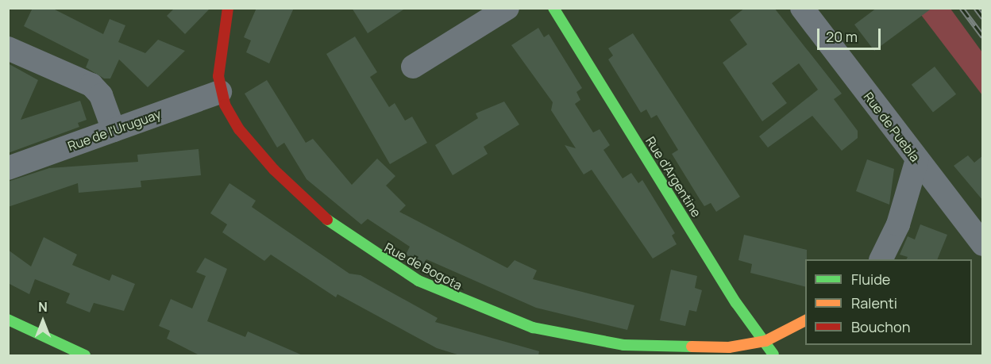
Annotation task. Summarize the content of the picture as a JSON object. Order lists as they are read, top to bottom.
{
  "streets": {
    "street": [
      "Rue de Puebla",
      "Rue de l'Uruguay",
      "Rue d'Argentine",
      "Rue de Bogota"
    ]
  },
  "crossings": [
    ["Rue de l'Uruguay", "Rue de Bogota"],
    ["Rue d'Argentine", "Rue de Bogota"]
  ],
  "legend": ["Fluide", "Ralenti", "Bouchon"],
  "scale_bar": "20 m",
  "north": "top"
}
